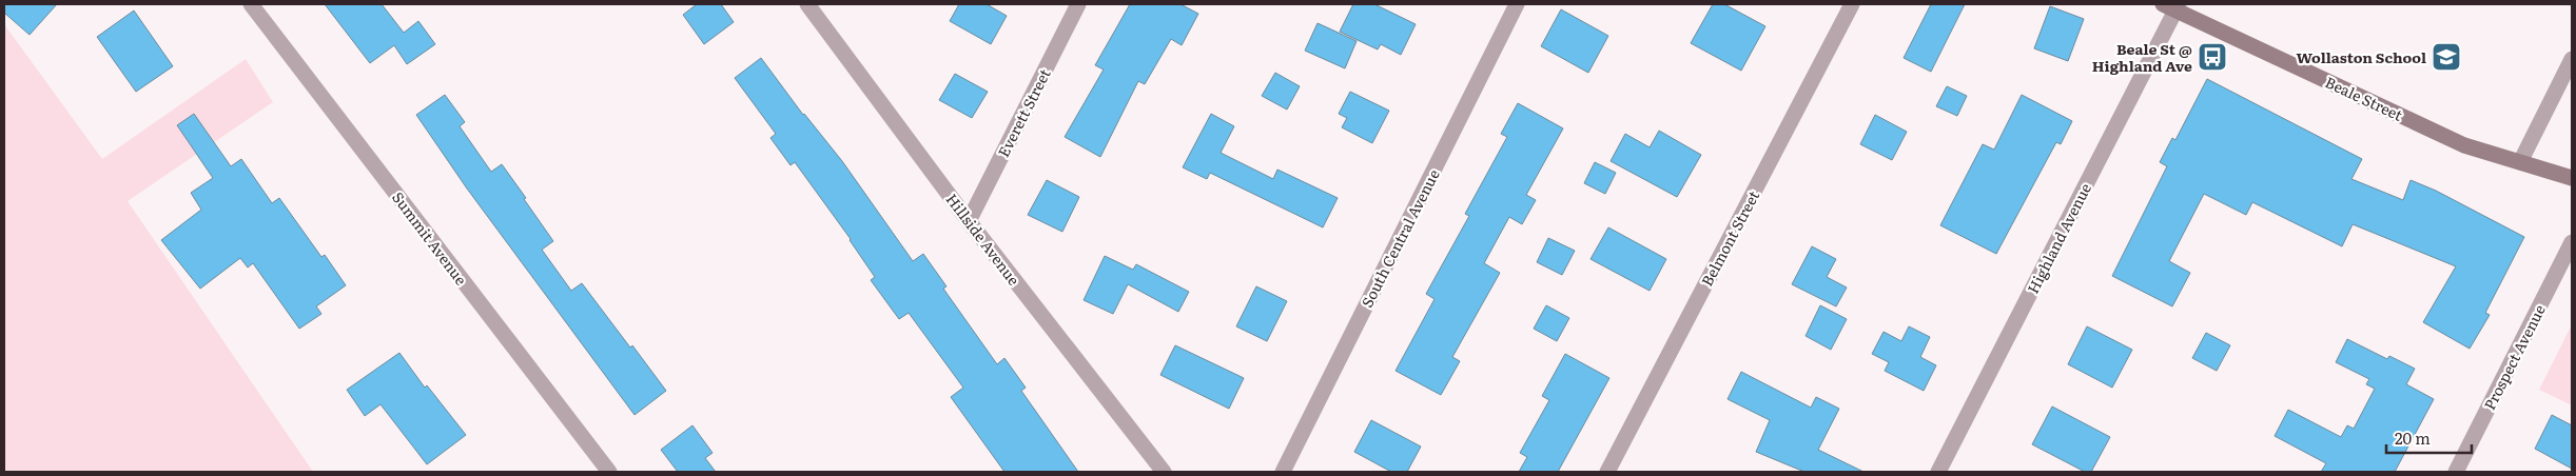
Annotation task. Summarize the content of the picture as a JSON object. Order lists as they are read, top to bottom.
{
  "streets": {
    "main road": ["Beale Street"],
    "street": [
      "Everett Street",
      "Summit Avenue",
      "South Central Avenue",
      "Belmont Street",
      "Highland Avenue",
      "Hillside Avenue",
      "Prospect Avenue"
    ]
  },
  "crossings": [
    ["Beale Street", "Highland Avenue"],
    ["Everett Street", "Hillside Avenue"]
  ],
  "places": {
    "bus stop": ["Beale St @ Highland Ave"],
    "school or university": ["Wollaston School"]
  },
  "scale_bar": "20 m"
}
